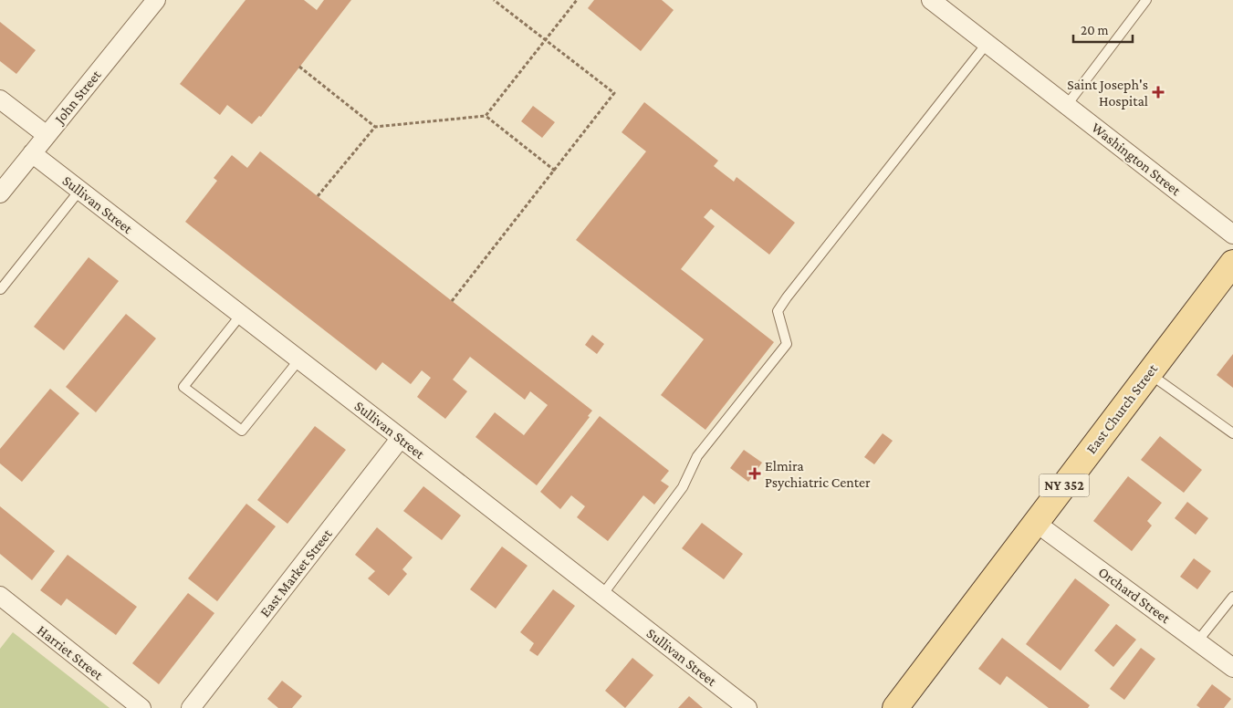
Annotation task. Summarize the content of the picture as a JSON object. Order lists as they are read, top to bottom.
{
  "streets": {
    "main road": ["East Church Street", "NY 352"],
    "street": [
      "John Street",
      "Washington Street",
      "Sullivan Street",
      "East Market Street",
      "Orchard Street",
      "Harriet Street"
    ]
  },
  "crossings": [
    ["John Street", "Sullivan Street"],
    ["Sullivan Street", "East Market Street"],
    ["East Church Street", "Orchard Street"]
  ],
  "places": {
    "health": ["Saint Joseph's Hospital", "Elmira Psychiatric Center"]
  },
  "scale_bar": "20 m"
}
